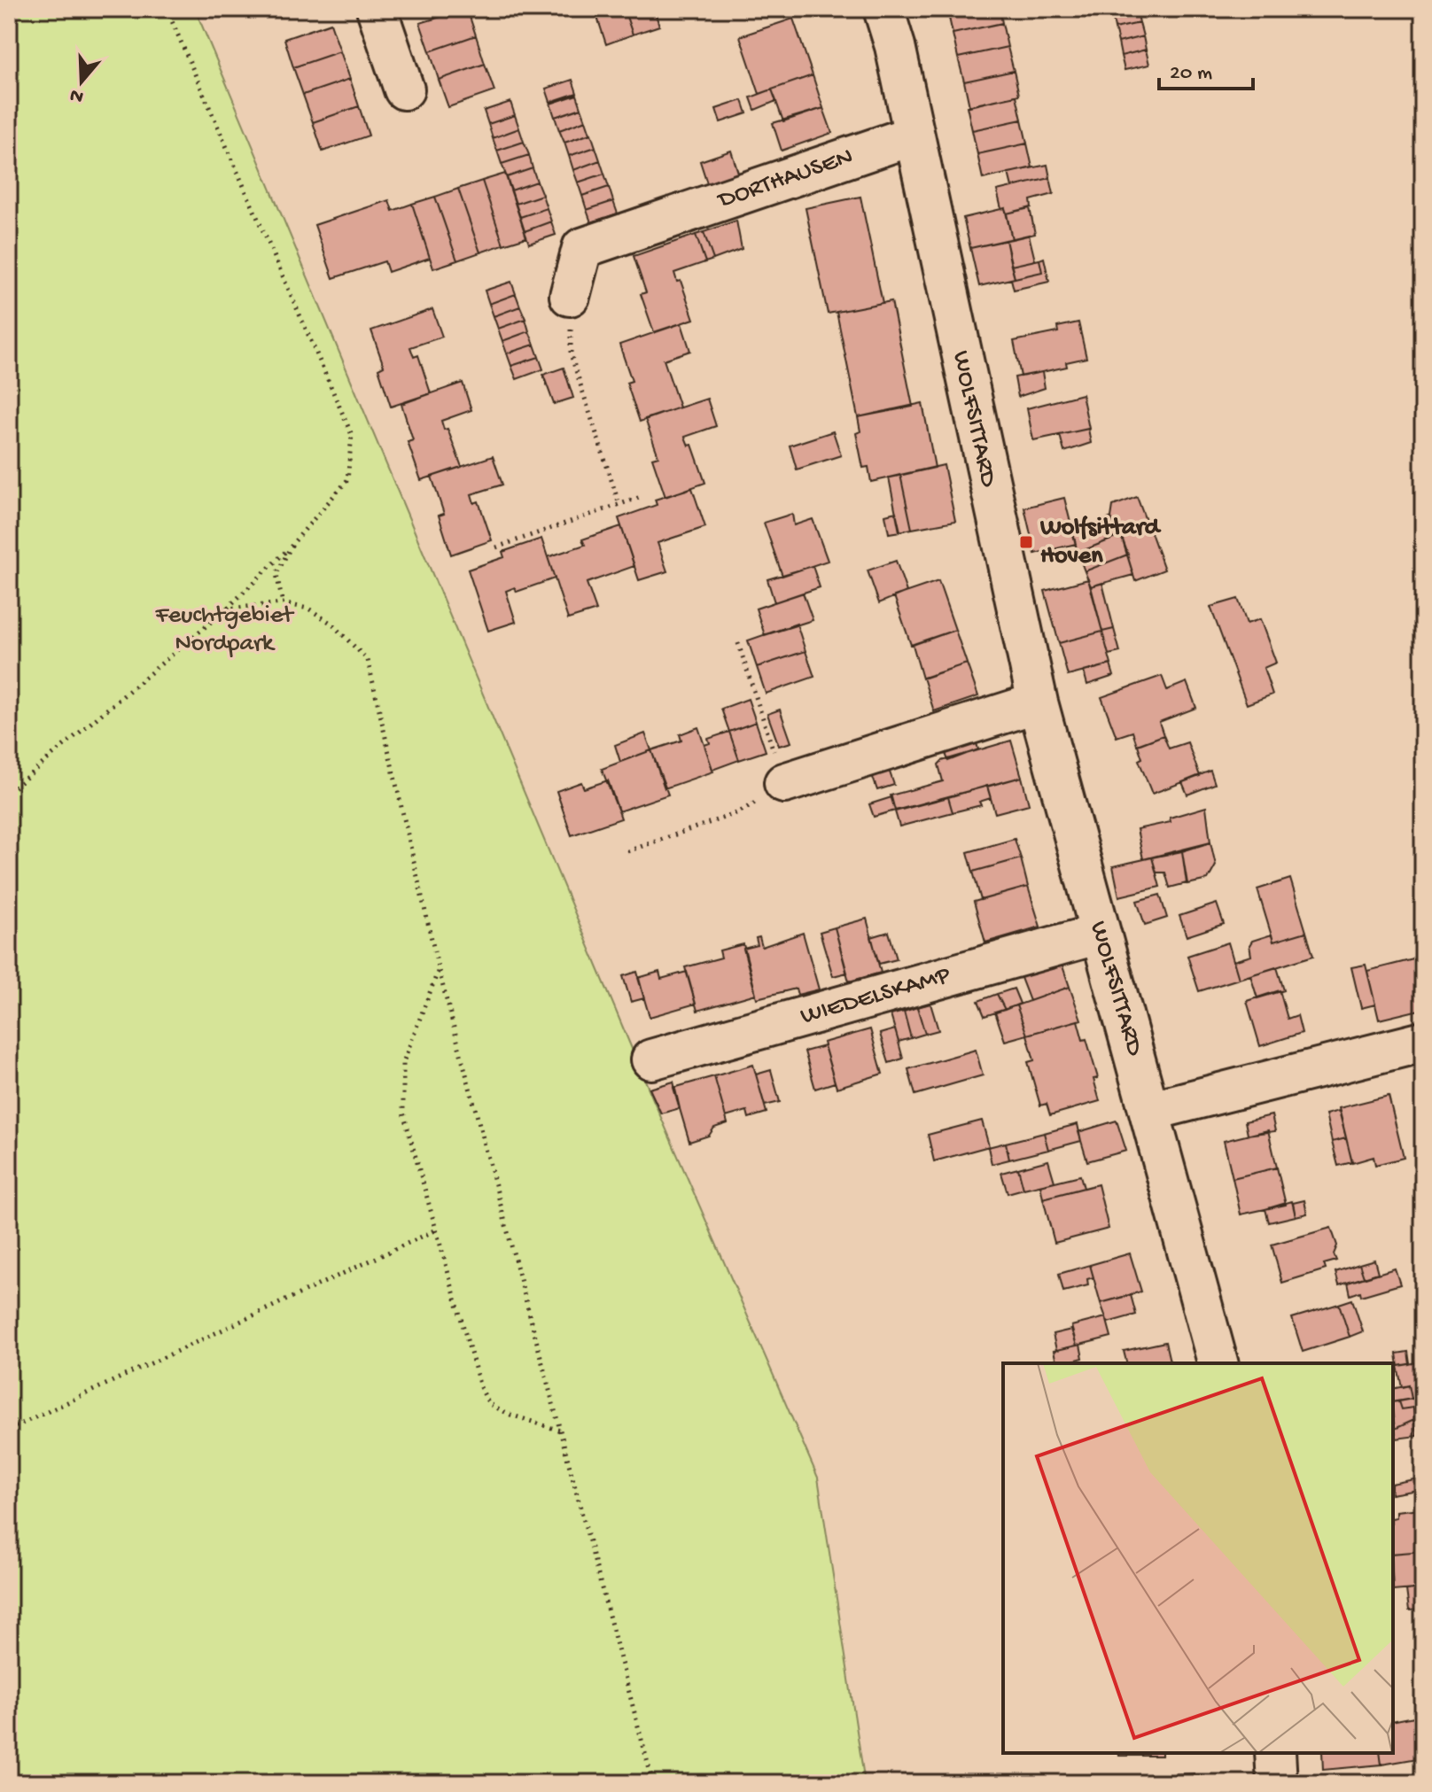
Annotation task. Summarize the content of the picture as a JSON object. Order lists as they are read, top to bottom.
{
  "streets": {
    "street": ["DORTHAUSEN", "WOLFSITTARD", "WIEDELSKAMP"]
  },
  "crossings": [
    ["DORTHAUSEN", "WOLFSITTARD"],
    ["WOLFSITTARD", "WIEDELSKAMP"]
  ],
  "parks": ["Feuchtgebiet Nordpark"],
  "places": {
    "transit": ["Wolfsittard Hoven"]
  },
  "scale_bar": "20 m",
  "north": "bottom"
}
